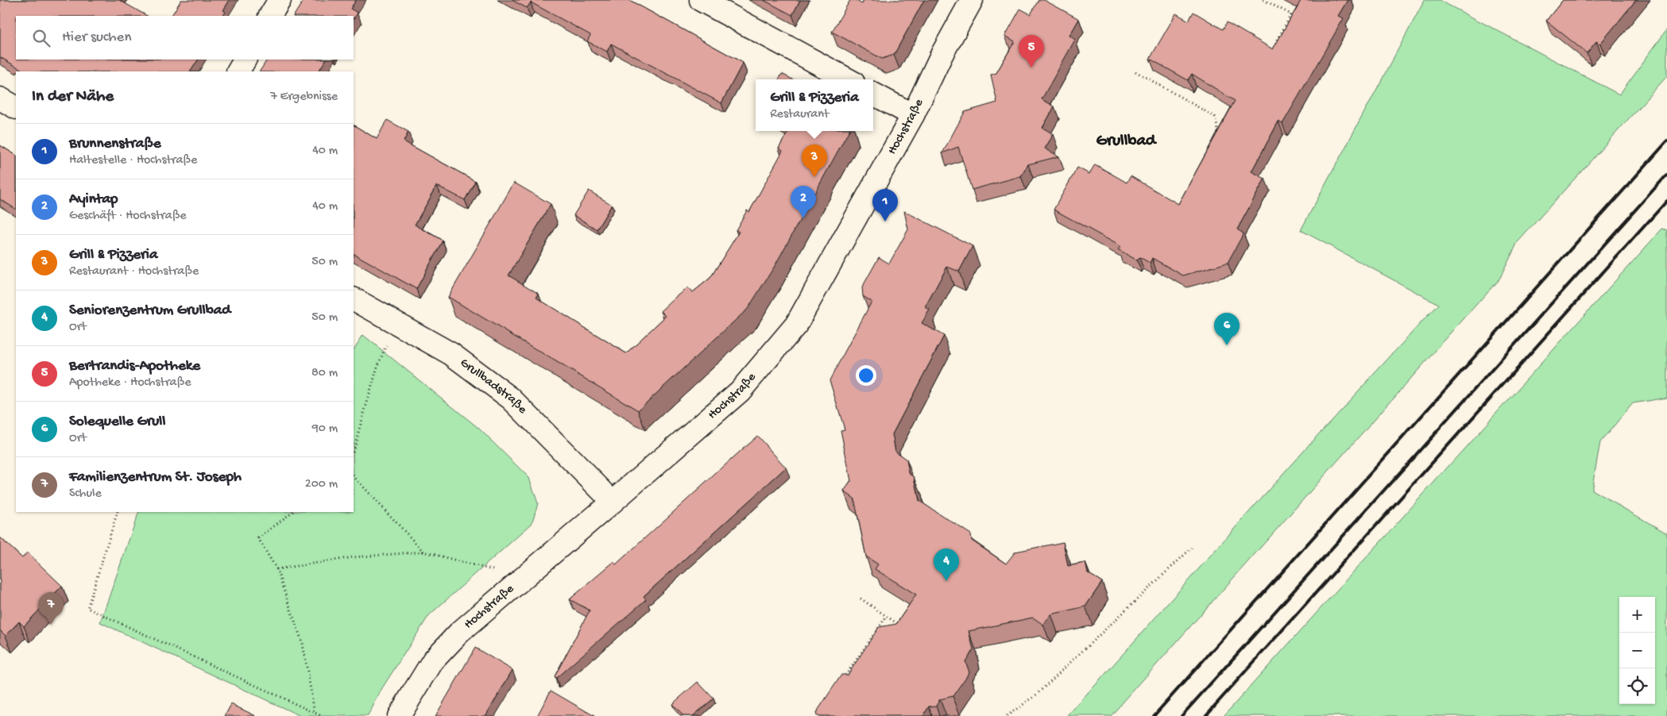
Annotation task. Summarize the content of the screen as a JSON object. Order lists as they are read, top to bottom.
{
  "streets": {
    "street": ["Hochstraße", "Grullbadstraße"]
  },
  "crossings": [
    ["Hochstraße", "Grullbadstraße"]
  ],
  "districts": ["Grullbad"],
  "page": {
    "search": "Hier suchen",
    "pins": [
      "5",
      "3",
      "2",
      "1",
      "6",
      "4",
      "7"
    ],
    "heading": ["In der Nähe", "7 Ergebnisse"],
    "popup": ["Grill & Pizzeria", "Restaurant"],
    "list": [
      {
        "mark": "1",
        "name": "Brunnenstraße",
        "note": "Haltestelle · Hochstraße",
        "value": "40 m"
      },
      {
        "mark": "2",
        "name": "Ayintap",
        "note": "Geschäft · Hochstraße",
        "value": "40 m"
      },
      {
        "mark": "3",
        "name": "Grill & Pizzeria",
        "note": "Restaurant · Hochstraße",
        "value": "50 m"
      },
      {
        "mark": "4",
        "name": "Seniorenzentrum Grullbad",
        "note": "Ort",
        "value": "50 m"
      },
      {
        "mark": "5",
        "name": "Bertrandis-Apotheke",
        "note": "Apotheke · Hochstraße",
        "value": "80 m"
      },
      {
        "mark": "6",
        "name": "Solequelle Grull",
        "note": "Ort",
        "value": "90 m"
      },
      {
        "mark": "7",
        "name": "Familienzentrum St. Joseph",
        "note": "Schule",
        "value": "200 m"
      }
    ],
    "map_buttons": ["+", "−"]
  }
}
